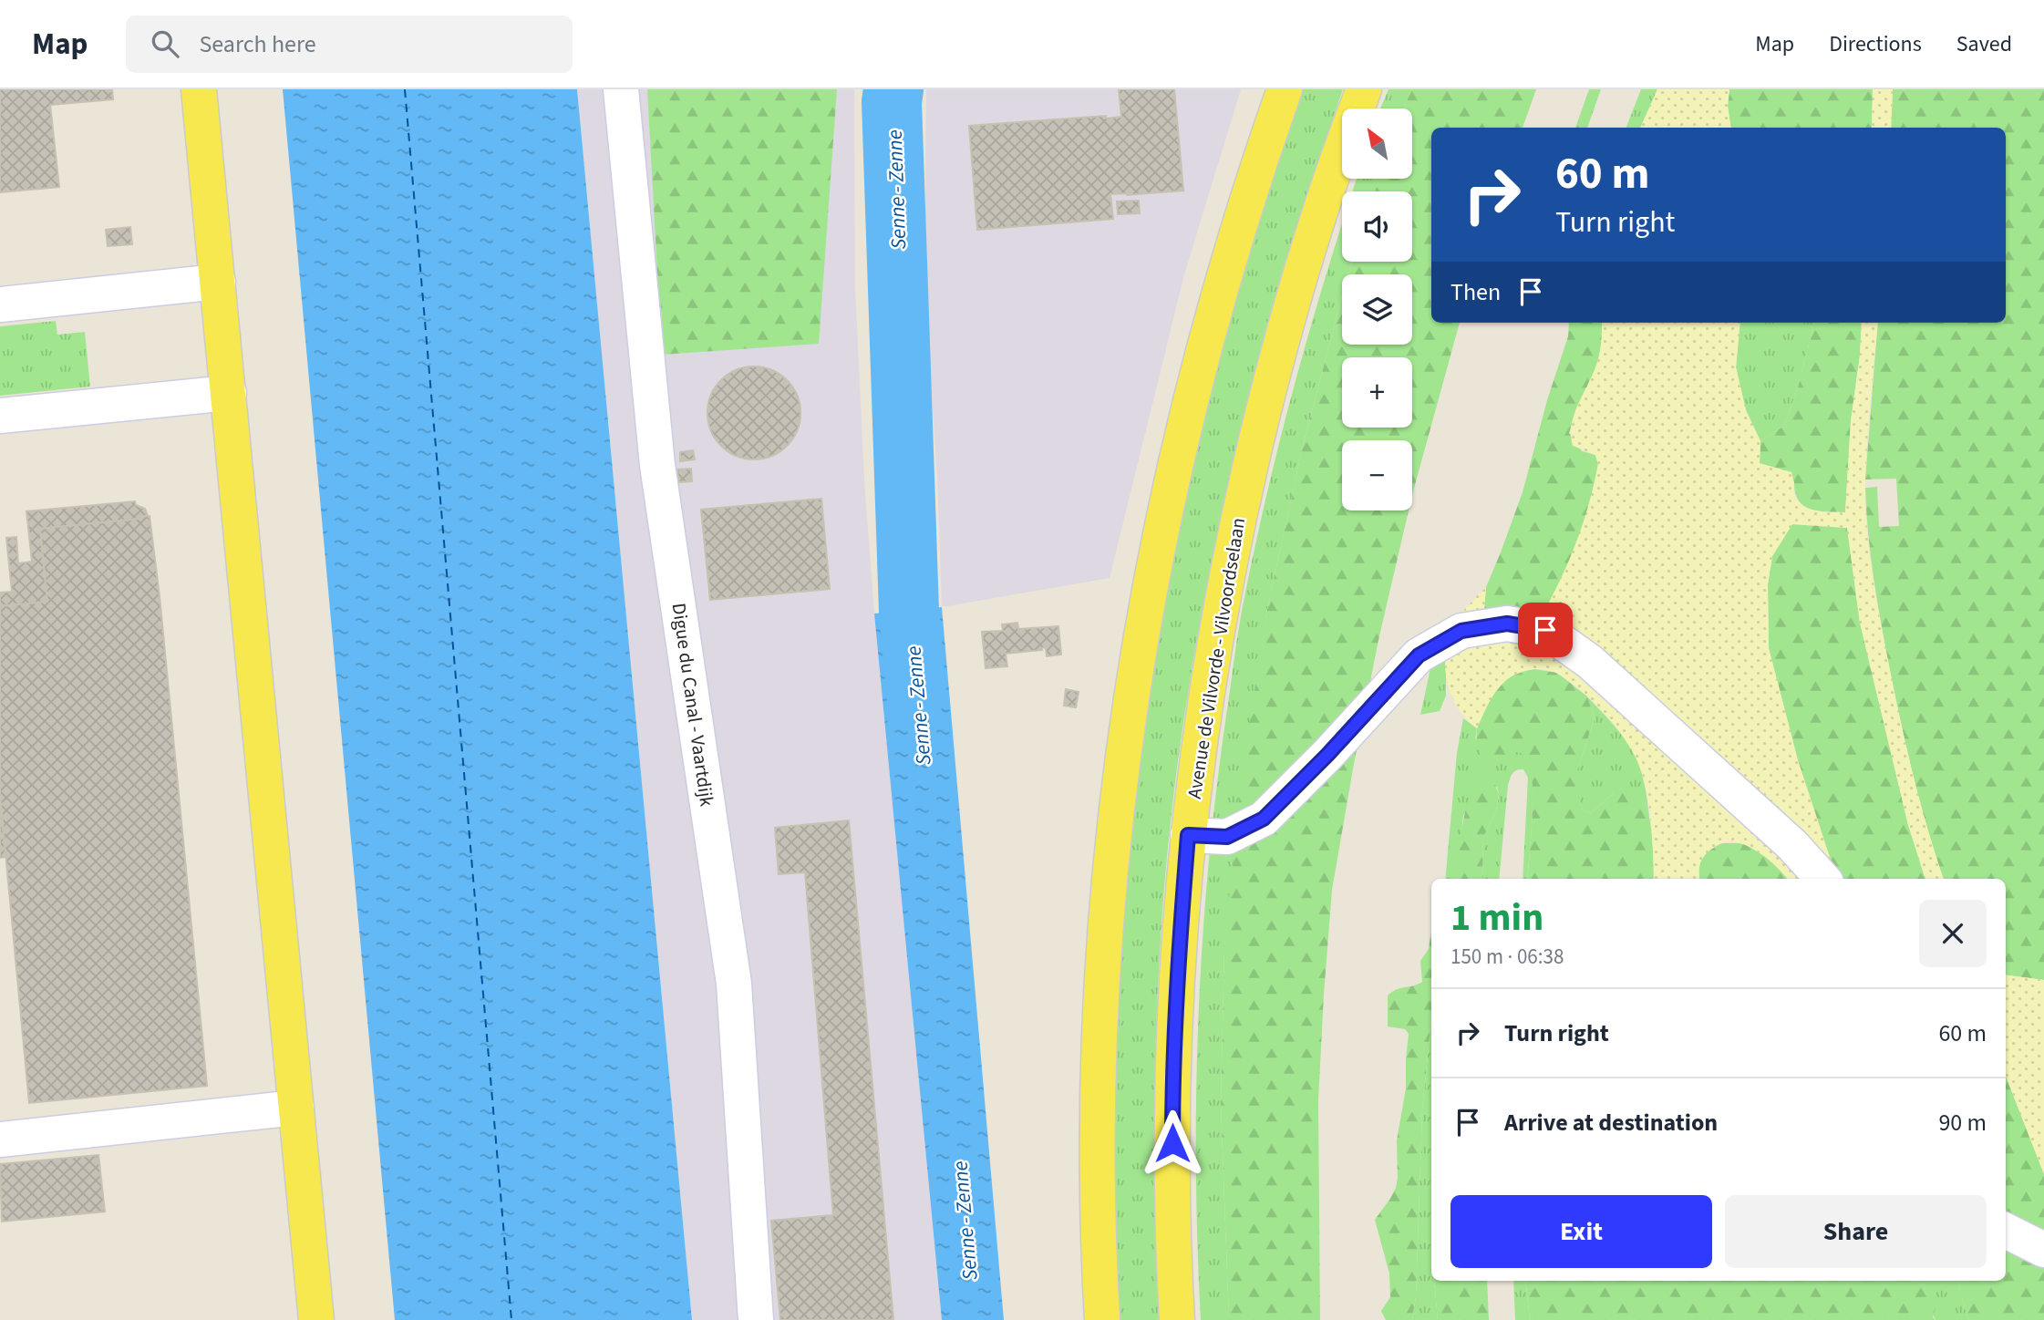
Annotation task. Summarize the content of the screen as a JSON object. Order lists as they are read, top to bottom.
{
  "streets": {
    "main road": ["Avenue de Vilvorde - Vilvoordselaan"],
    "lane": ["Digue du Canal - Vaartdijk"]
  },
  "water": ["Senne - Zenne"],
  "north": "top left",
  "page": {
    "header": "Map",
    "search": "Search here",
    "nav": ["Map", "Directions", "Saved"],
    "map_buttons": ["+", "−"],
    "turn": ["60 m", "Turn right"],
    "then": "Then",
    "heading": ["1 min", "150 m · 06:38"],
    "list": [
      {
        "name": "Turn right",
        "value": "60 m"
      },
      {
        "name": "Arrive at destination",
        "value": "90 m"
      }
    ],
    "buttons": ["Exit", "Share"]
  }
}
